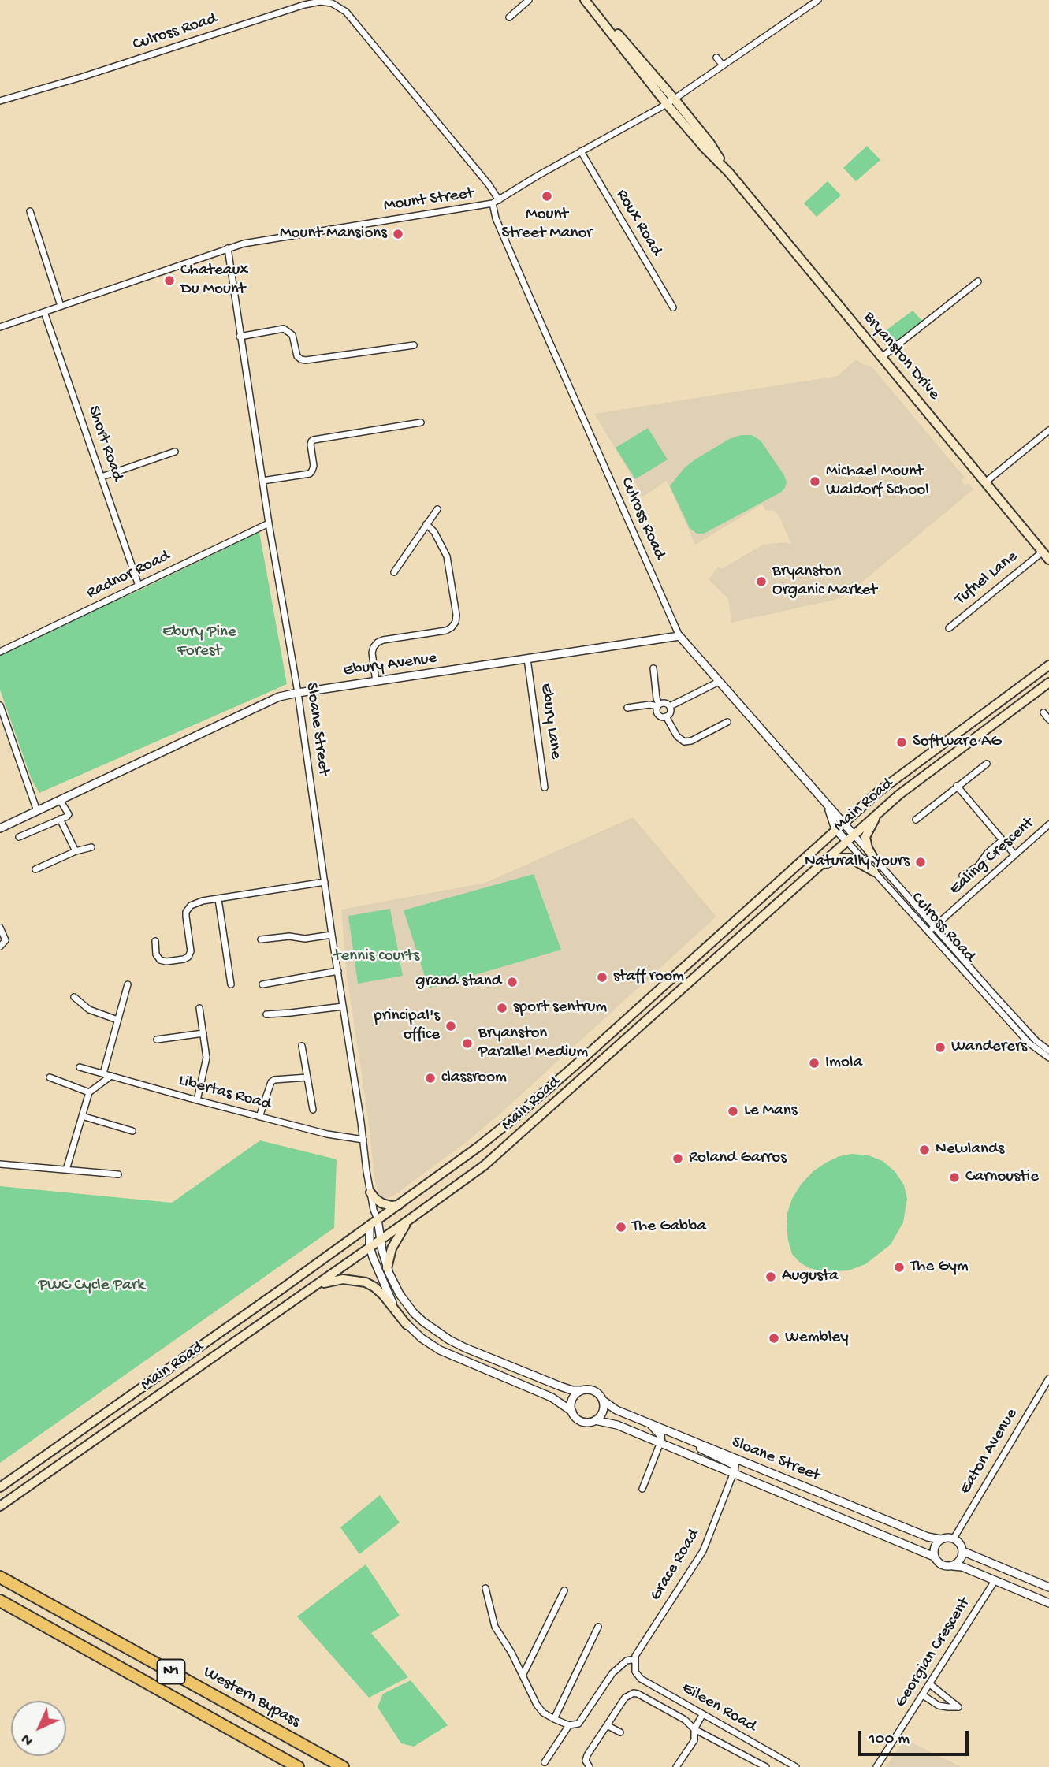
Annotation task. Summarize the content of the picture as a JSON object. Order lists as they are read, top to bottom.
{
  "streets": {
    "highway": ["N1", "Western Bypass"],
    "main road": ["Bryanston Drive", "Main Road"],
    "street": [
      "Culross Road",
      "Mount Street",
      "Roux Road",
      "Short Road",
      "Radnor Road",
      "Tufnel Lane",
      "Ebury Avenue",
      "Ebury Lane",
      "Sloane Street",
      "Ealing Crescent",
      "Libertas Road",
      "Eaton Avenue",
      "Grace Road",
      "Georgian Crescent",
      "Eileen Road"
    ]
  },
  "crossings": [
    ["Culross Road", "Mount Street"],
    ["Culross Road", "Ebury Avenue"],
    ["Culross Road", "Main Road"],
    ["Culross Road", "Ealing Crescent"],
    ["Mount Street", "Roux Road"],
    ["Mount Street", "Bryanston Drive"],
    ["Mount Street", "Short Road"],
    ["Mount Street", "Sloane Street"],
    ["Bryanston Drive", "Tufnel Lane"],
    ["Short Road", "Radnor Road"],
    ["Radnor Road", "Sloane Street"],
    ["Ebury Avenue", "Ebury Lane"],
    ["Ebury Avenue", "Sloane Street"],
    ["Sloane Street", "Main Road"],
    ["Sloane Street", "Libertas Road"],
    ["Sloane Street", "Eaton Avenue"],
    ["Sloane Street", "Grace Road"],
    ["Grace Road", "Eileen Road"]
  ],
  "parks": ["Ebury Pine Forest", "tennis courts", "PWC Cycle Park"],
  "places": [
    "Mount Street Manor",
    "Mount Mansions",
    "Chateaux Du Mount",
    "Michael Mount Waldorf School",
    "Bryanston Organic Market",
    "Software AG",
    "Naturally Yours",
    "staff room",
    "grand stand",
    "sport sentrum",
    "principal's office",
    "Bryanston Parallel Medium",
    "Wanderers",
    "Imola",
    "classroom",
    "Le Mans",
    "Newlands",
    "Roland Garros",
    "Carnoustie",
    "The Gabba",
    "The Gym",
    "Augusta",
    "Wembley"
  ],
  "scale_bar": "100 m",
  "north": "bottom left"
}
